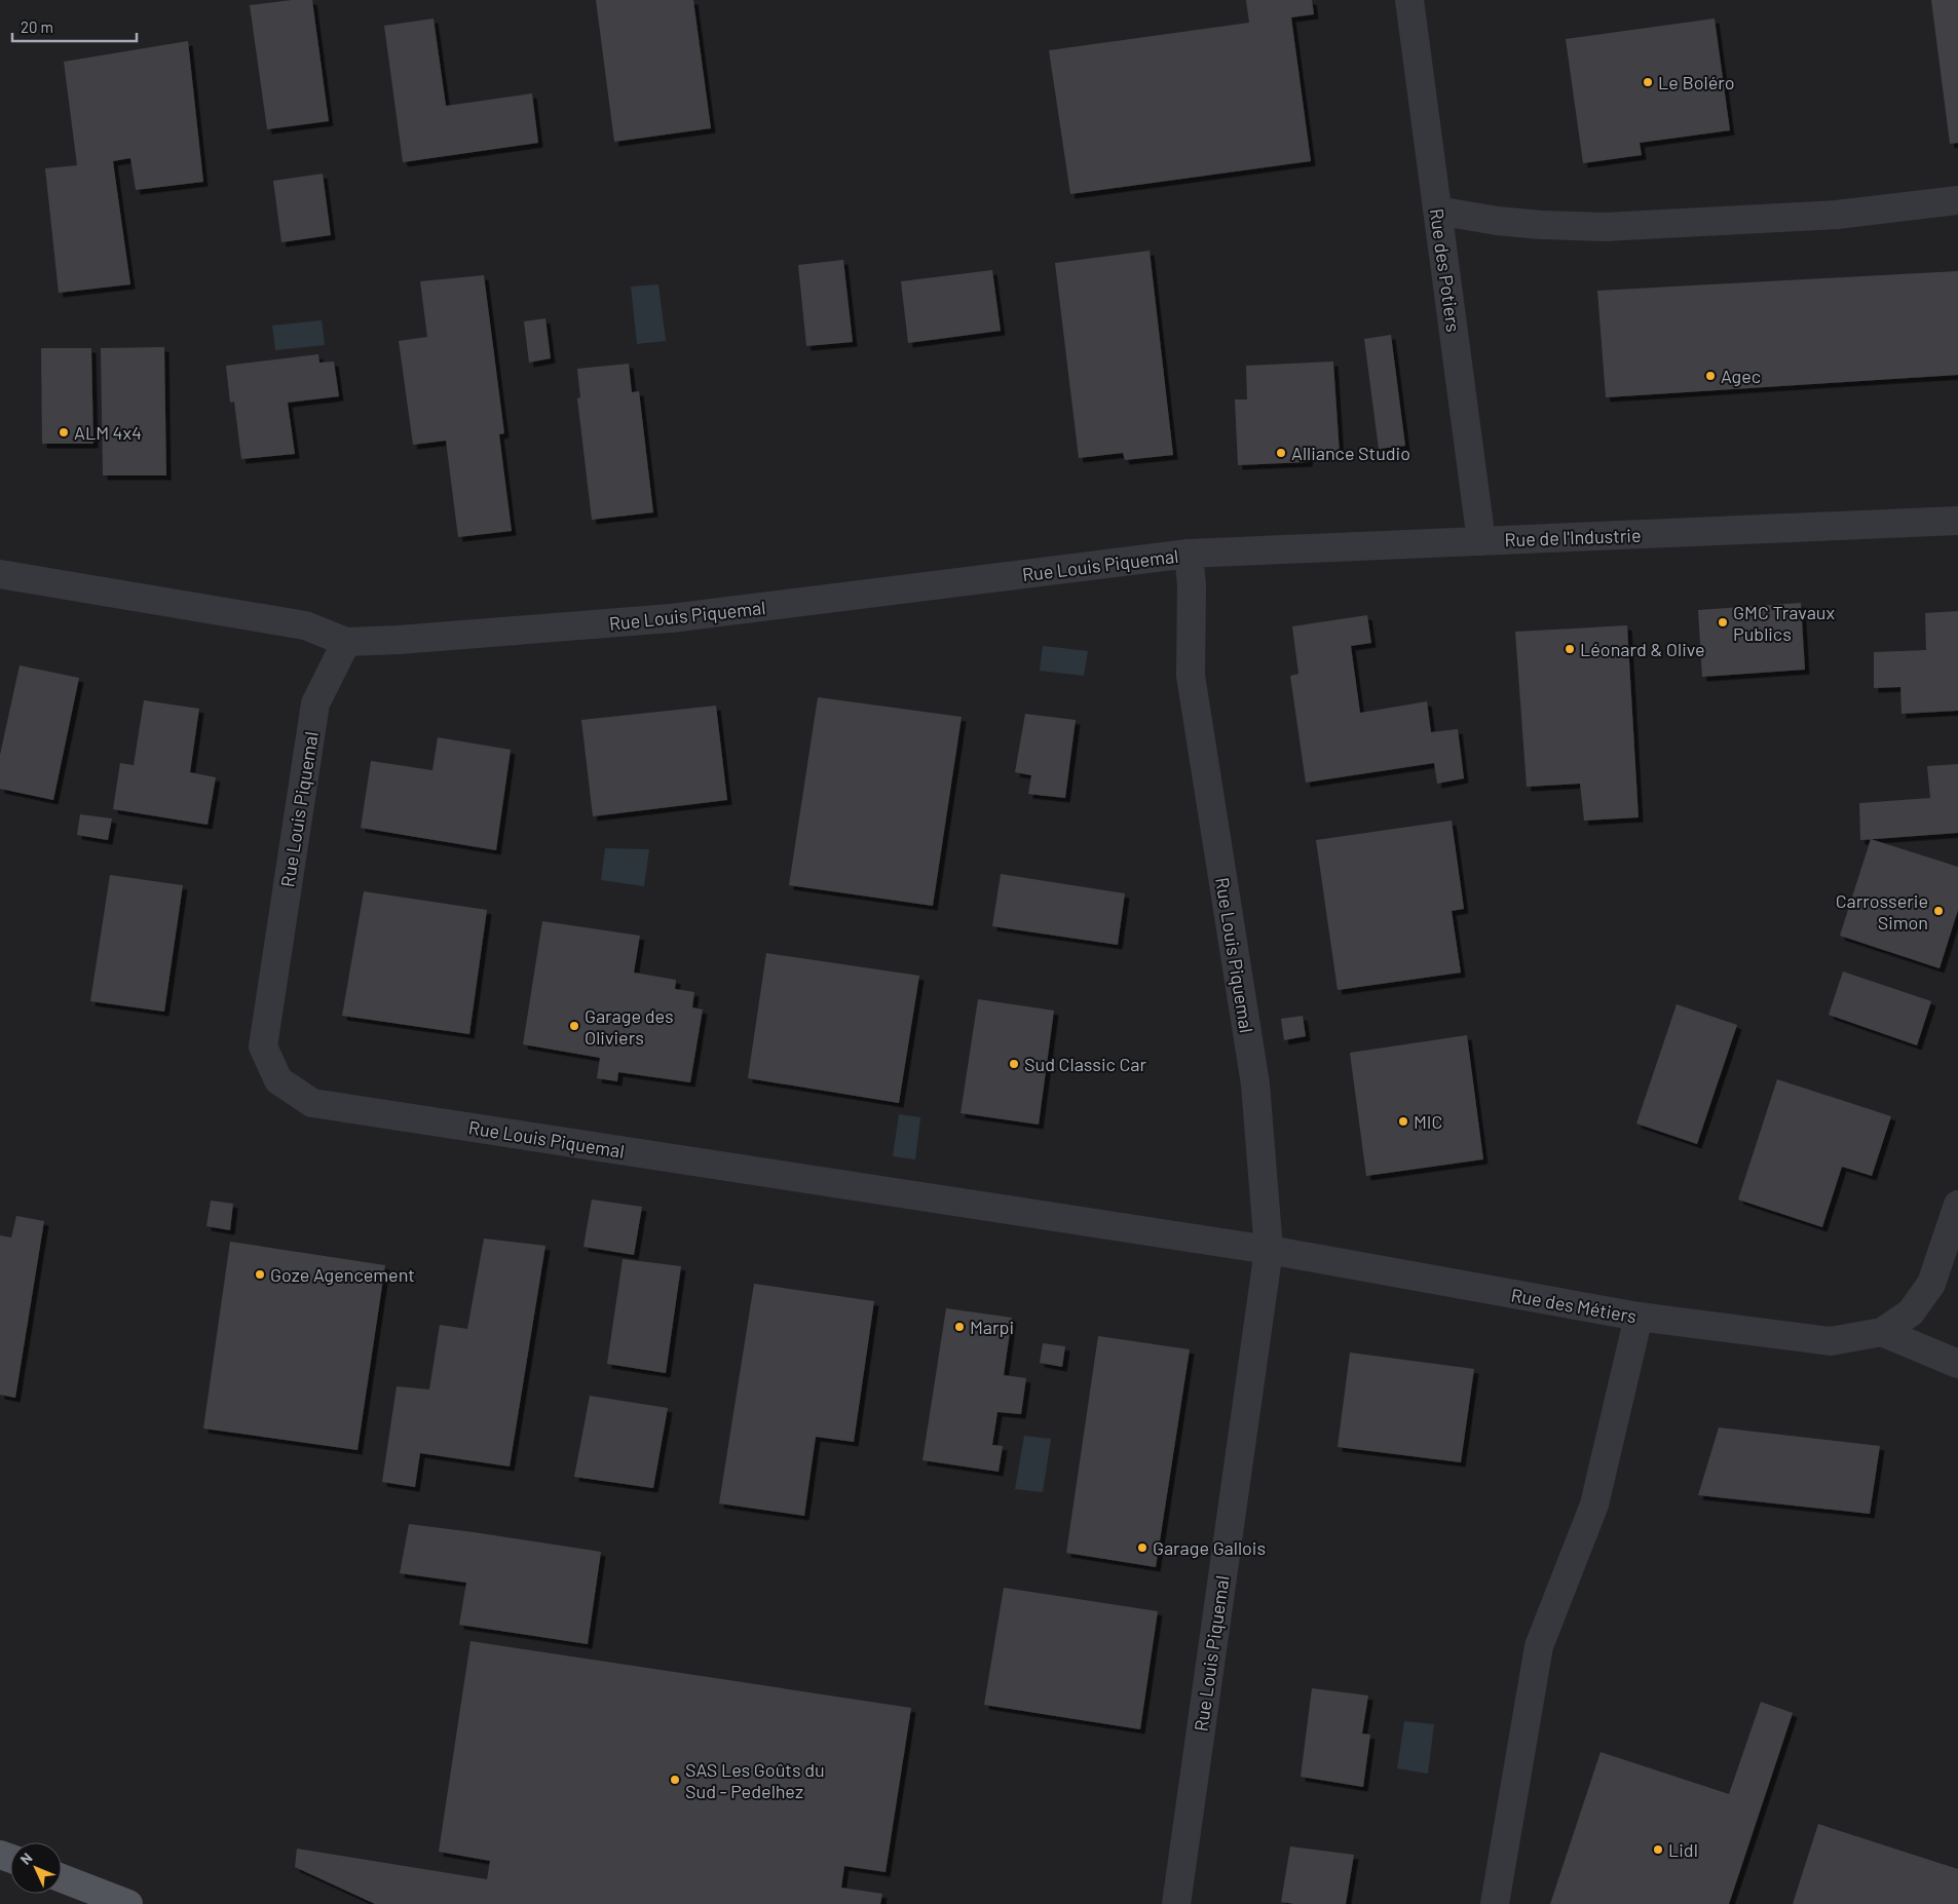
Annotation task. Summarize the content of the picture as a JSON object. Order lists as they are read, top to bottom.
{
  "streets": {
    "street": [
      "Rue des Potiers",
      "Rue de l'Industrie",
      "Rue Louis Piquemal",
      "Rue des Métiers"
    ]
  },
  "crossings": [
    ["Rue des Potiers", "Rue de l'Industrie"],
    ["Rue de l'Industrie", "Rue Louis Piquemal"],
    ["Rue Louis Piquemal", "Rue des Métiers"]
  ],
  "places": [
    "Le Boléro",
    "Agec",
    "ALM 4x4",
    "Alliance Studio",
    "GMC Travaux Publics",
    "Léonard & Olive",
    "Carrosserie Simon",
    "Garage des Oliviers",
    "Sud Classic Car",
    "MIC",
    "Goze Agencement",
    "Marpi",
    "Garage Gallois",
    "SAS Les Goûts du Sud - Pedelhez",
    "Lidl"
  ],
  "scale_bar": "20 m",
  "north": "top left"
}
